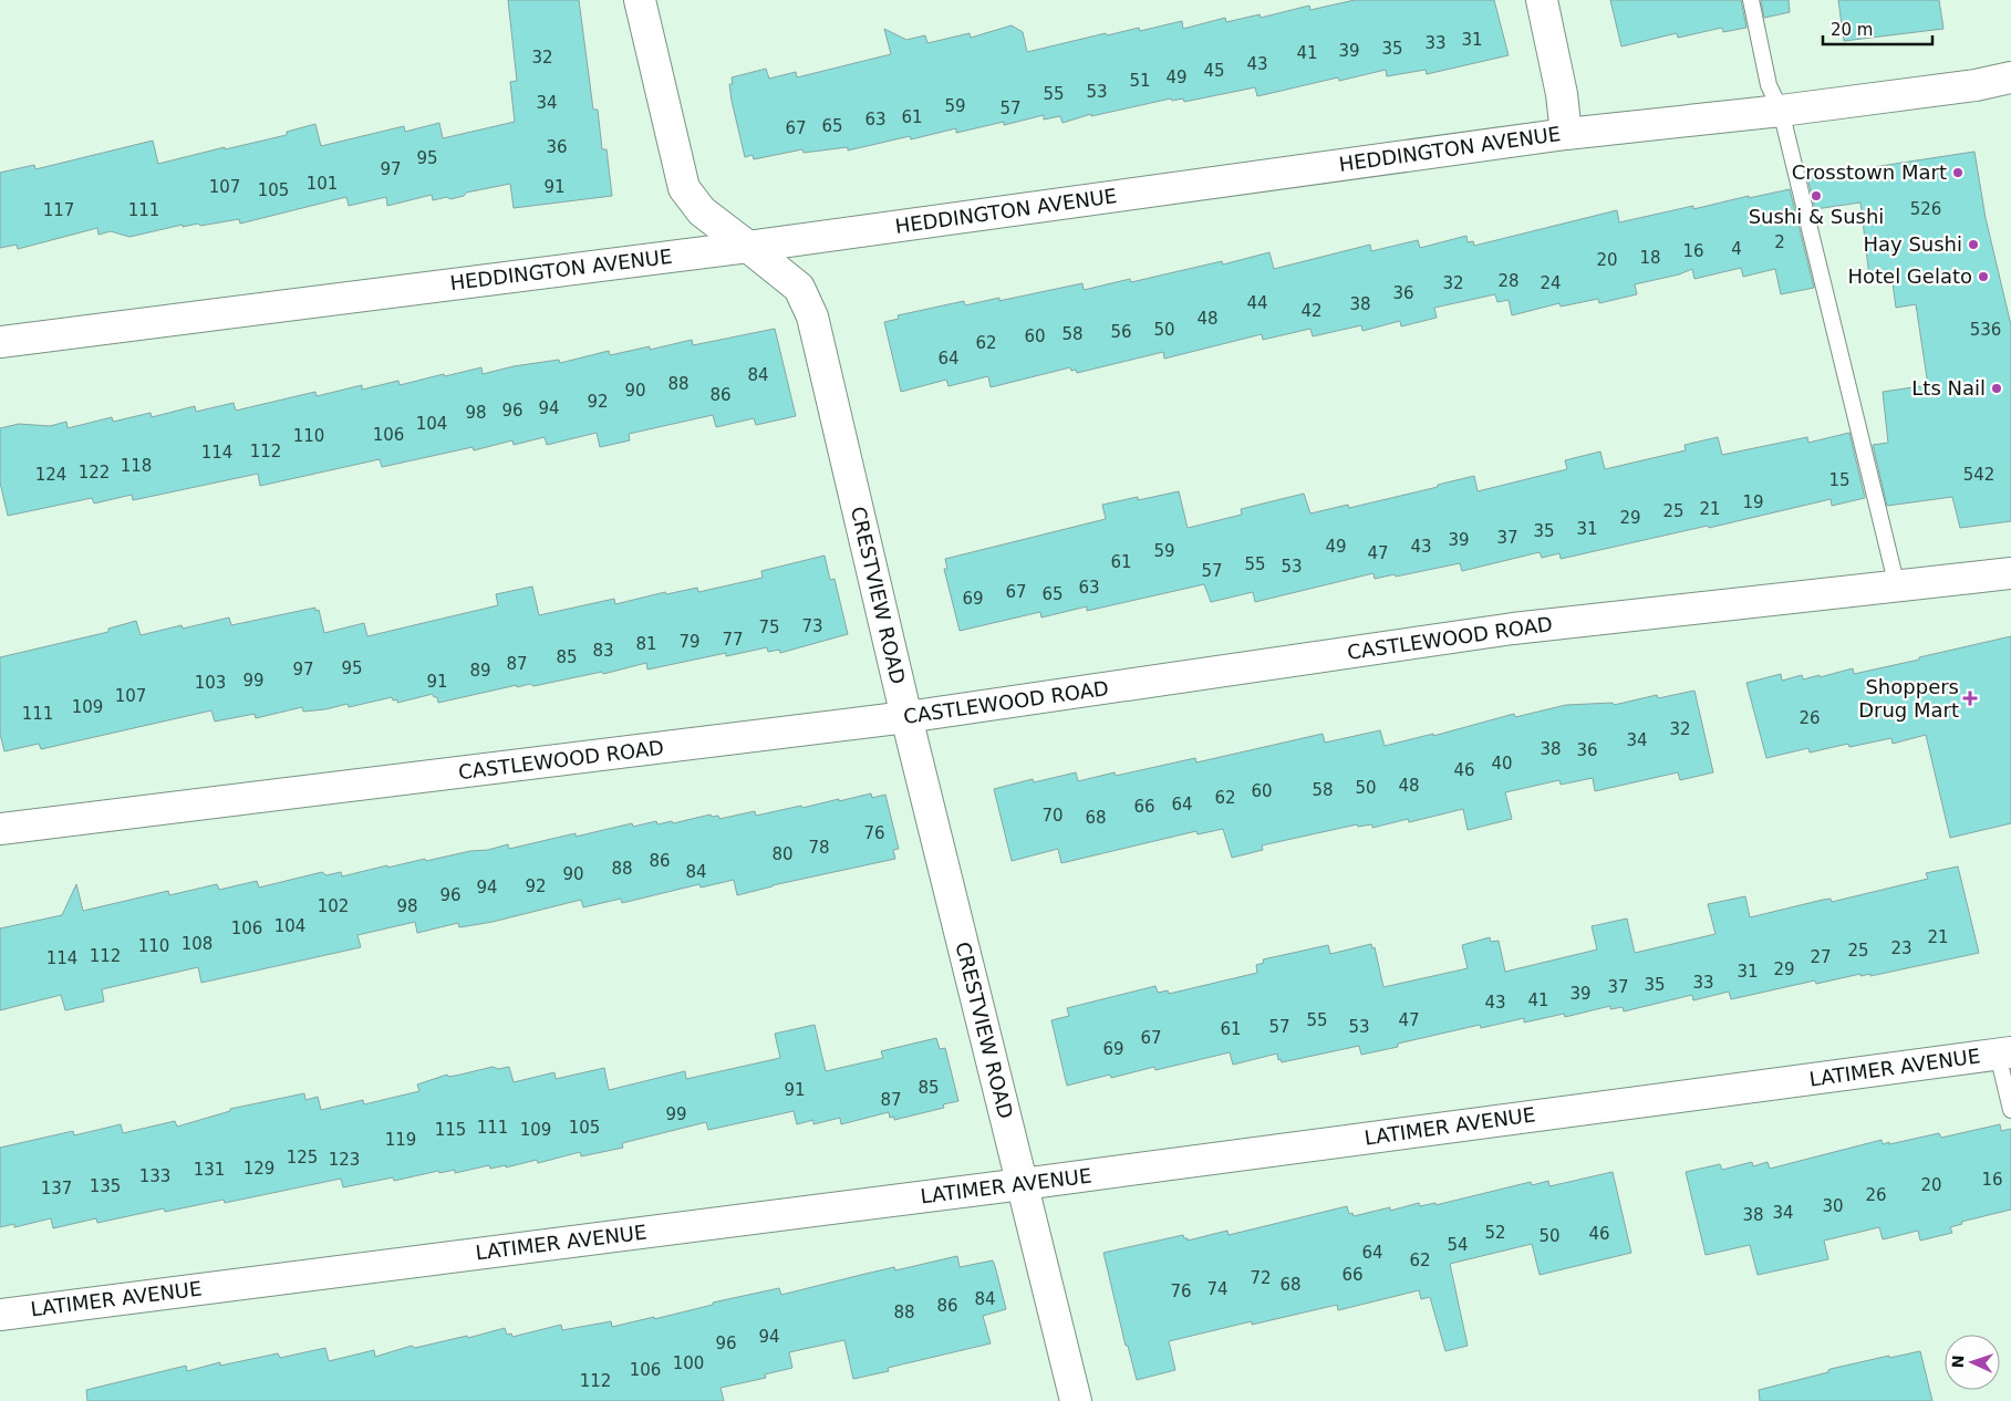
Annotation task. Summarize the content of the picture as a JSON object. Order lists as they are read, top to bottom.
{
  "streets": {
    "street": [
      "HEDDINGTON AVENUE",
      "CRESTVIEW ROAD",
      "CASTLEWOOD ROAD",
      "LATIMER AVENUE"
    ]
  },
  "crossings": [
    ["HEDDINGTON AVENUE", "CRESTVIEW ROAD"],
    ["CRESTVIEW ROAD", "CASTLEWOOD ROAD"],
    ["CRESTVIEW ROAD", "LATIMER AVENUE"]
  ],
  "places": {
    "other": [
      "Crosstown Mart",
      "Sushi & Sushi",
      "Hay Sushi",
      "Hotel Gelato",
      "Lts Nail"
    ],
    "health": ["Shoppers Drug Mart"]
  },
  "house_numbers": [
    "31",
    "33",
    "35",
    "39",
    "41",
    "32",
    "43",
    "45",
    "49",
    "51",
    "53",
    "55",
    "34",
    "59",
    "57",
    "61",
    "63",
    "65",
    "67",
    "36",
    "95",
    "97",
    "101",
    "107",
    "91",
    "105",
    "526",
    "117",
    "111",
    "2",
    "4",
    "16",
    "18",
    "20",
    "28",
    "32",
    "24",
    "36",
    "44",
    "38",
    "42",
    "48",
    "50",
    "536",
    "56",
    "58",
    "60",
    "62",
    "64",
    "84",
    "88",
    "90",
    "86",
    "92",
    "94",
    "96",
    "98",
    "104",
    "106",
    "110",
    "112",
    "114",
    "118",
    "122",
    "124",
    "542",
    "15",
    "19",
    "21",
    "25",
    "29",
    "31",
    "35",
    "37",
    "39",
    "49",
    "43",
    "59",
    "47",
    "61",
    "55",
    "53",
    "57",
    "63",
    "67",
    "65",
    "69",
    "73",
    "75",
    "77",
    "79",
    "81",
    "83",
    "85",
    "87",
    "95",
    "97",
    "89",
    "99",
    "91",
    "103",
    "107",
    "109",
    "111",
    "26",
    "32",
    "34",
    "38",
    "36",
    "40",
    "46",
    "48",
    "50",
    "58",
    "60",
    "62",
    "64",
    "66",
    "70",
    "68",
    "76",
    "78",
    "80",
    "86",
    "88",
    "84",
    "90",
    "92",
    "94",
    "96",
    "102",
    "98",
    "104",
    "106",
    "21",
    "108",
    "110",
    "23",
    "25",
    "112",
    "27",
    "114",
    "29",
    "31",
    "33",
    "35",
    "37",
    "39",
    "41",
    "43",
    "55",
    "47",
    "57",
    "53",
    "61",
    "67",
    "69",
    "85",
    "91",
    "87",
    "99",
    "111",
    "105",
    "115",
    "109",
    "119",
    "125",
    "123",
    "129",
    "131",
    "133",
    "16",
    "20",
    "135",
    "137",
    "26",
    "30",
    "34",
    "38",
    "52",
    "46",
    "50",
    "54",
    "64",
    "62",
    "66",
    "72",
    "68",
    "74",
    "76",
    "84",
    "86",
    "88",
    "94",
    "96",
    "100",
    "106",
    "112"
  ],
  "scale_bar": "20 m",
  "north": "left"
}
